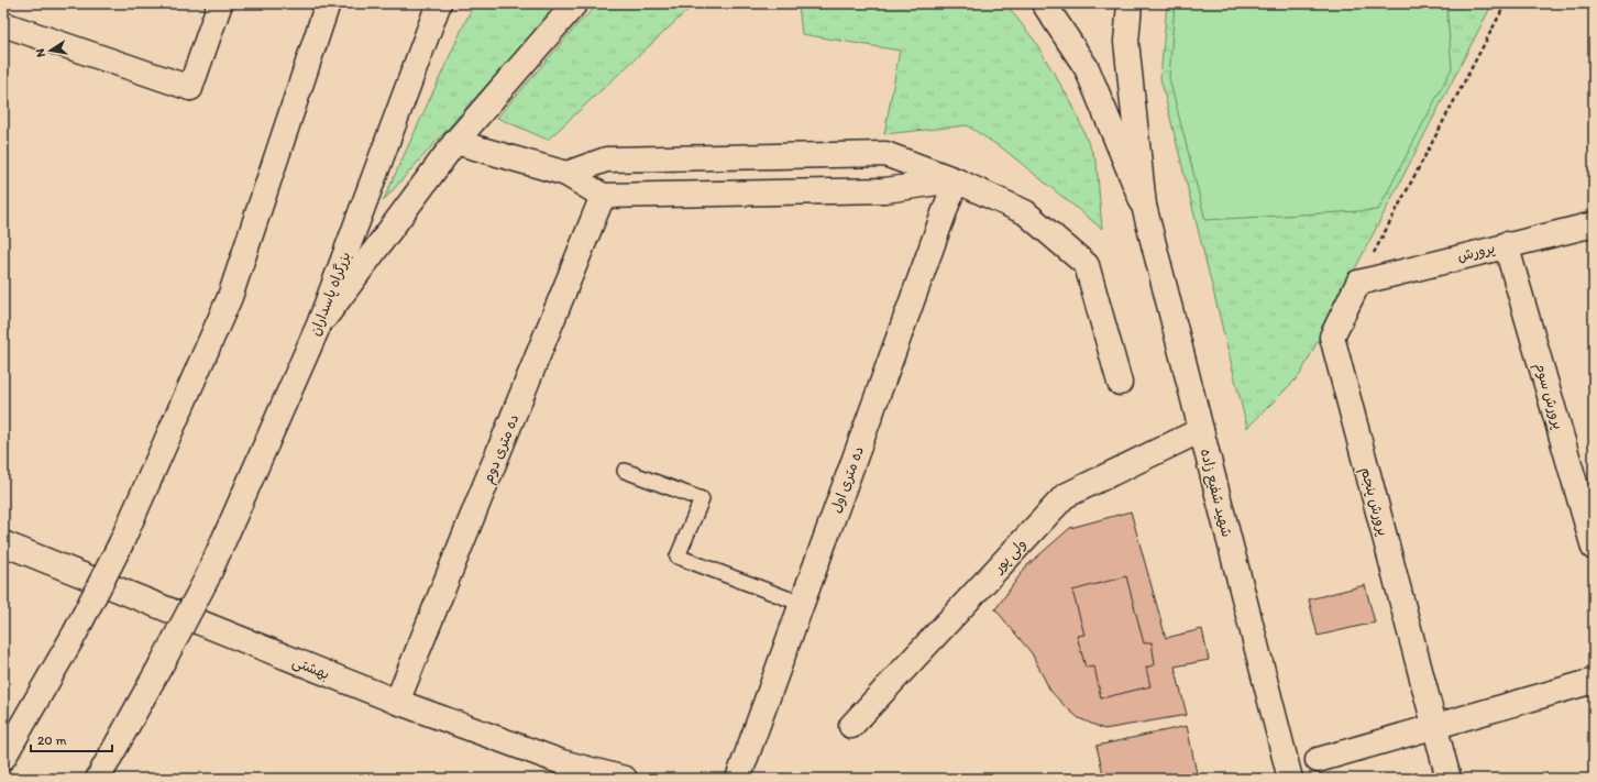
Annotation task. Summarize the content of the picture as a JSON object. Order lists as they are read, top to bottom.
{
  "streets": {
    "main road": [
      "پرورش",
      "بزرگراه پاسداران",
      "پرورش سوم",
      "ده متری دوم",
      "ده متری اول",
      "شهید شفیع زاده",
      "پرورش پنجم",
      "ولی پور",
      "بهشتی"
    ]
  },
  "crossings": [
    ["پرورش", "پرورش سوم"],
    ["پرورش", "پرورش پنجم"],
    ["ده متری دوم", "بهشتی"],
    ["شهید شفیع زاده", "ولی پور"]
  ],
  "scale_bar": "20 m",
  "north": "left"
}
